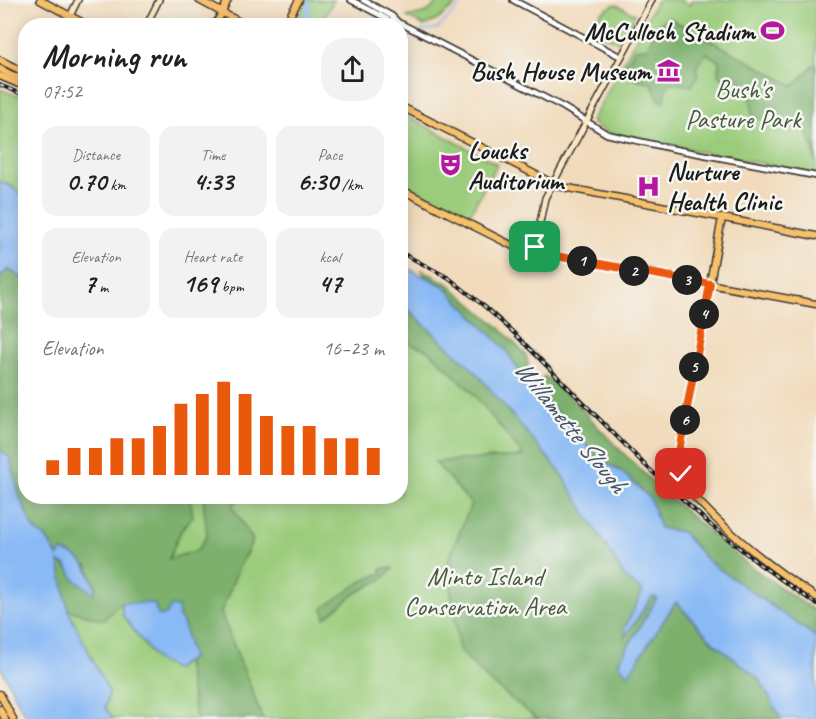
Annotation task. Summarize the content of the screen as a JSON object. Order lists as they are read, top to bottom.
{
  "water": ["Willamette Slough"],
  "parks": ["Bush's Pasture Park", "Minto Island Conservation Area"],
  "places": {
    "sports": ["McCulloch Stadium"],
    "museum": ["Bush House Museum"],
    "theatre": ["Loucks Auditorium"],
    "hospital": ["Nurture Health Clinic"]
  },
  "page": {
    "heading": ["Morning run", "07:52"],
    "stats": [
      ["Distance", "0.70 km"],
      ["Time", "4:33"],
      ["Pace", "6:30 /km"],
      ["Elevation", "7 m"],
      ["Heart rate", "169 bpm"],
      ["kcal", "47"]
    ],
    "pins": [
      "1",
      "2",
      "3",
      "4",
      "5",
      "6"
    ],
    "chart": ["Elevation", "16–23 m"]
  }
}
